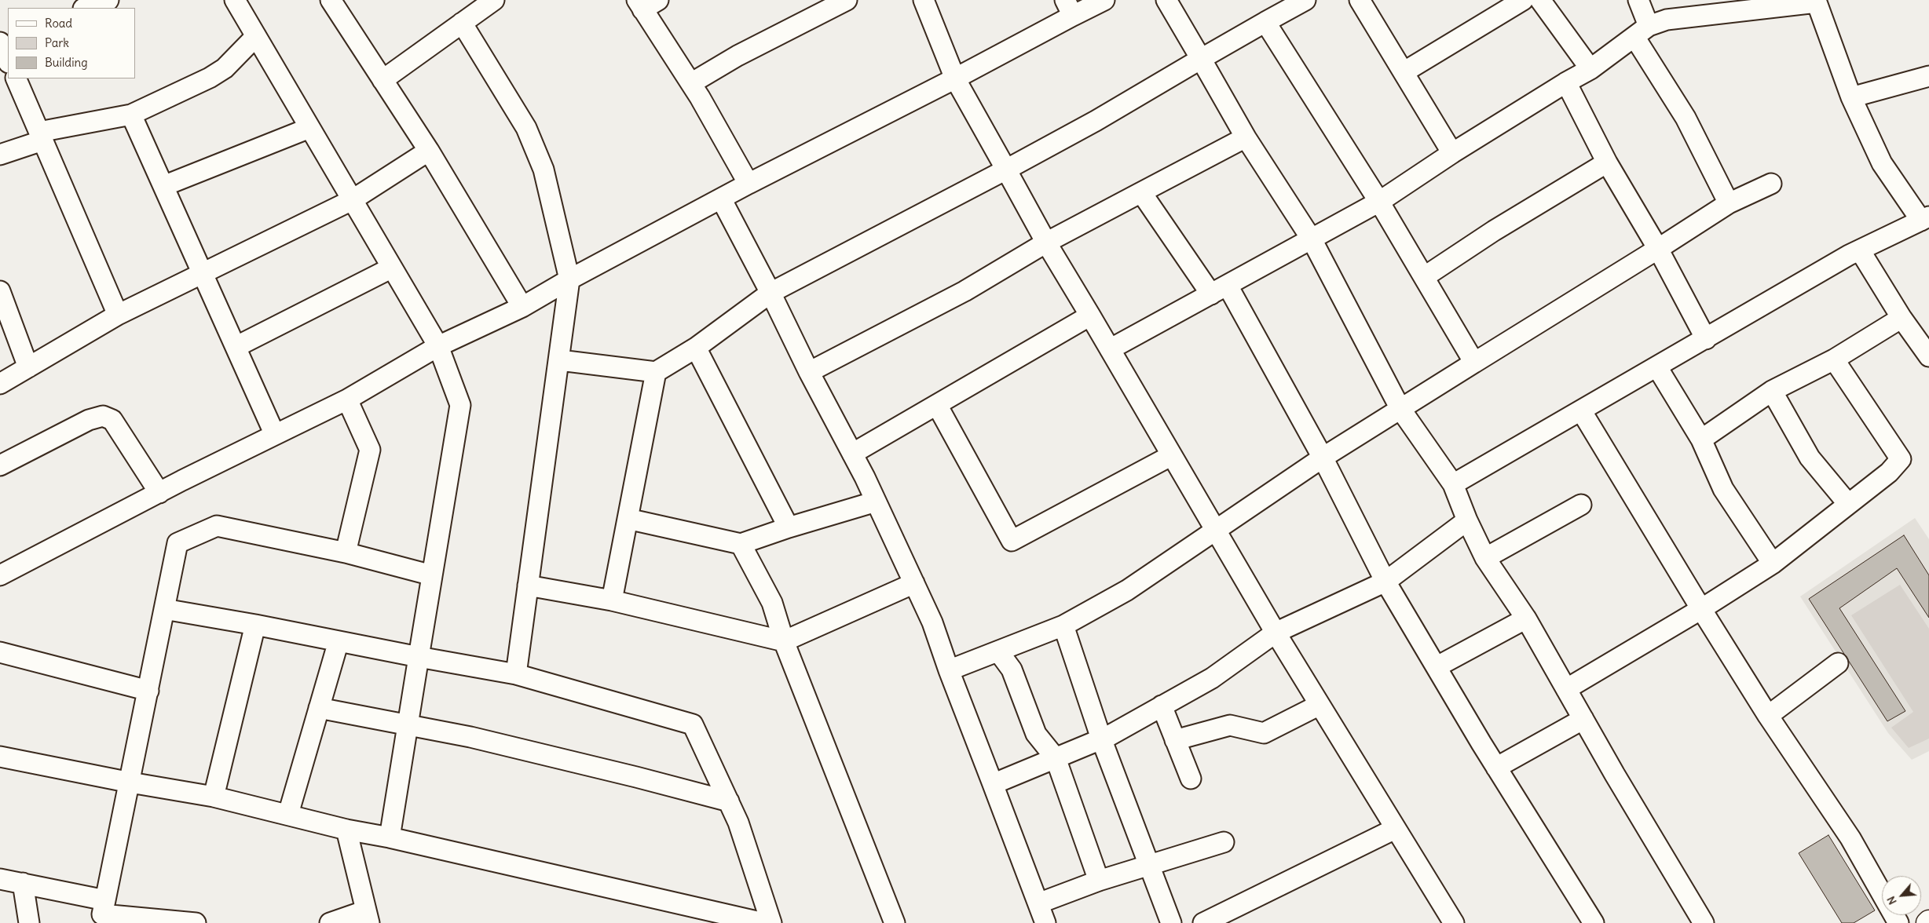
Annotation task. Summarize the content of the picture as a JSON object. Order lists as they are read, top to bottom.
{
  "legend": ["Road", "Park", "Building"],
  "north": "bottom left"
}
